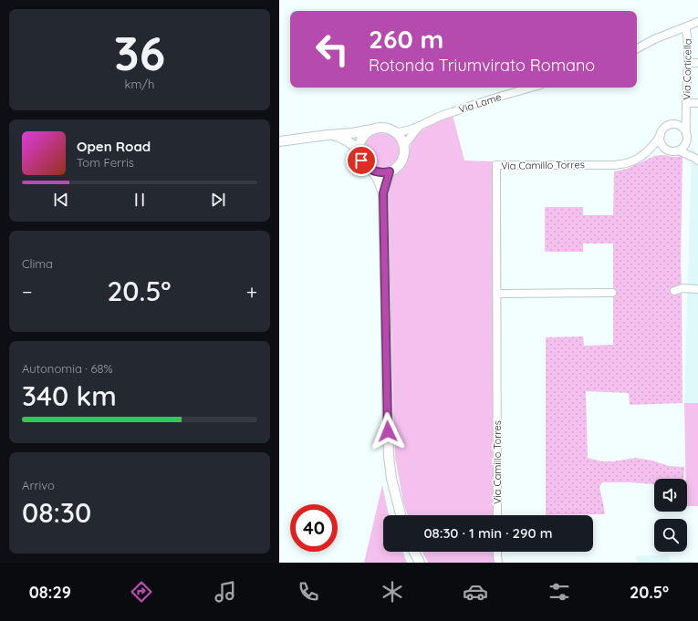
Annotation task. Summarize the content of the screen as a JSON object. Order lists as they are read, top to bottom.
{
  "streets": {
    "street": ["Via Corticella", "Via Lame", "Via Camillo Torres"]
  },
  "crossings": [
    ["Via Corticella", "Via Camillo Torres"]
  ],
  "page": {
    "tile": [
      ["36", "km/h"],
      "Clima",
      ["Autonomia · 68%", "340 km"],
      ["Arrivo", "08:30"]
    ],
    "turn": ["260 m", "Rotonda Triumvirato Romano"],
    "song": ["Open Road", "Tom Ferris"],
    "heat": ["−", "20.5°", "+"],
    "limit": "40",
    "trip": "08:30 · 1 min · 290 m",
    "tabs": ["08:29", "20.5°"]
  }
}
